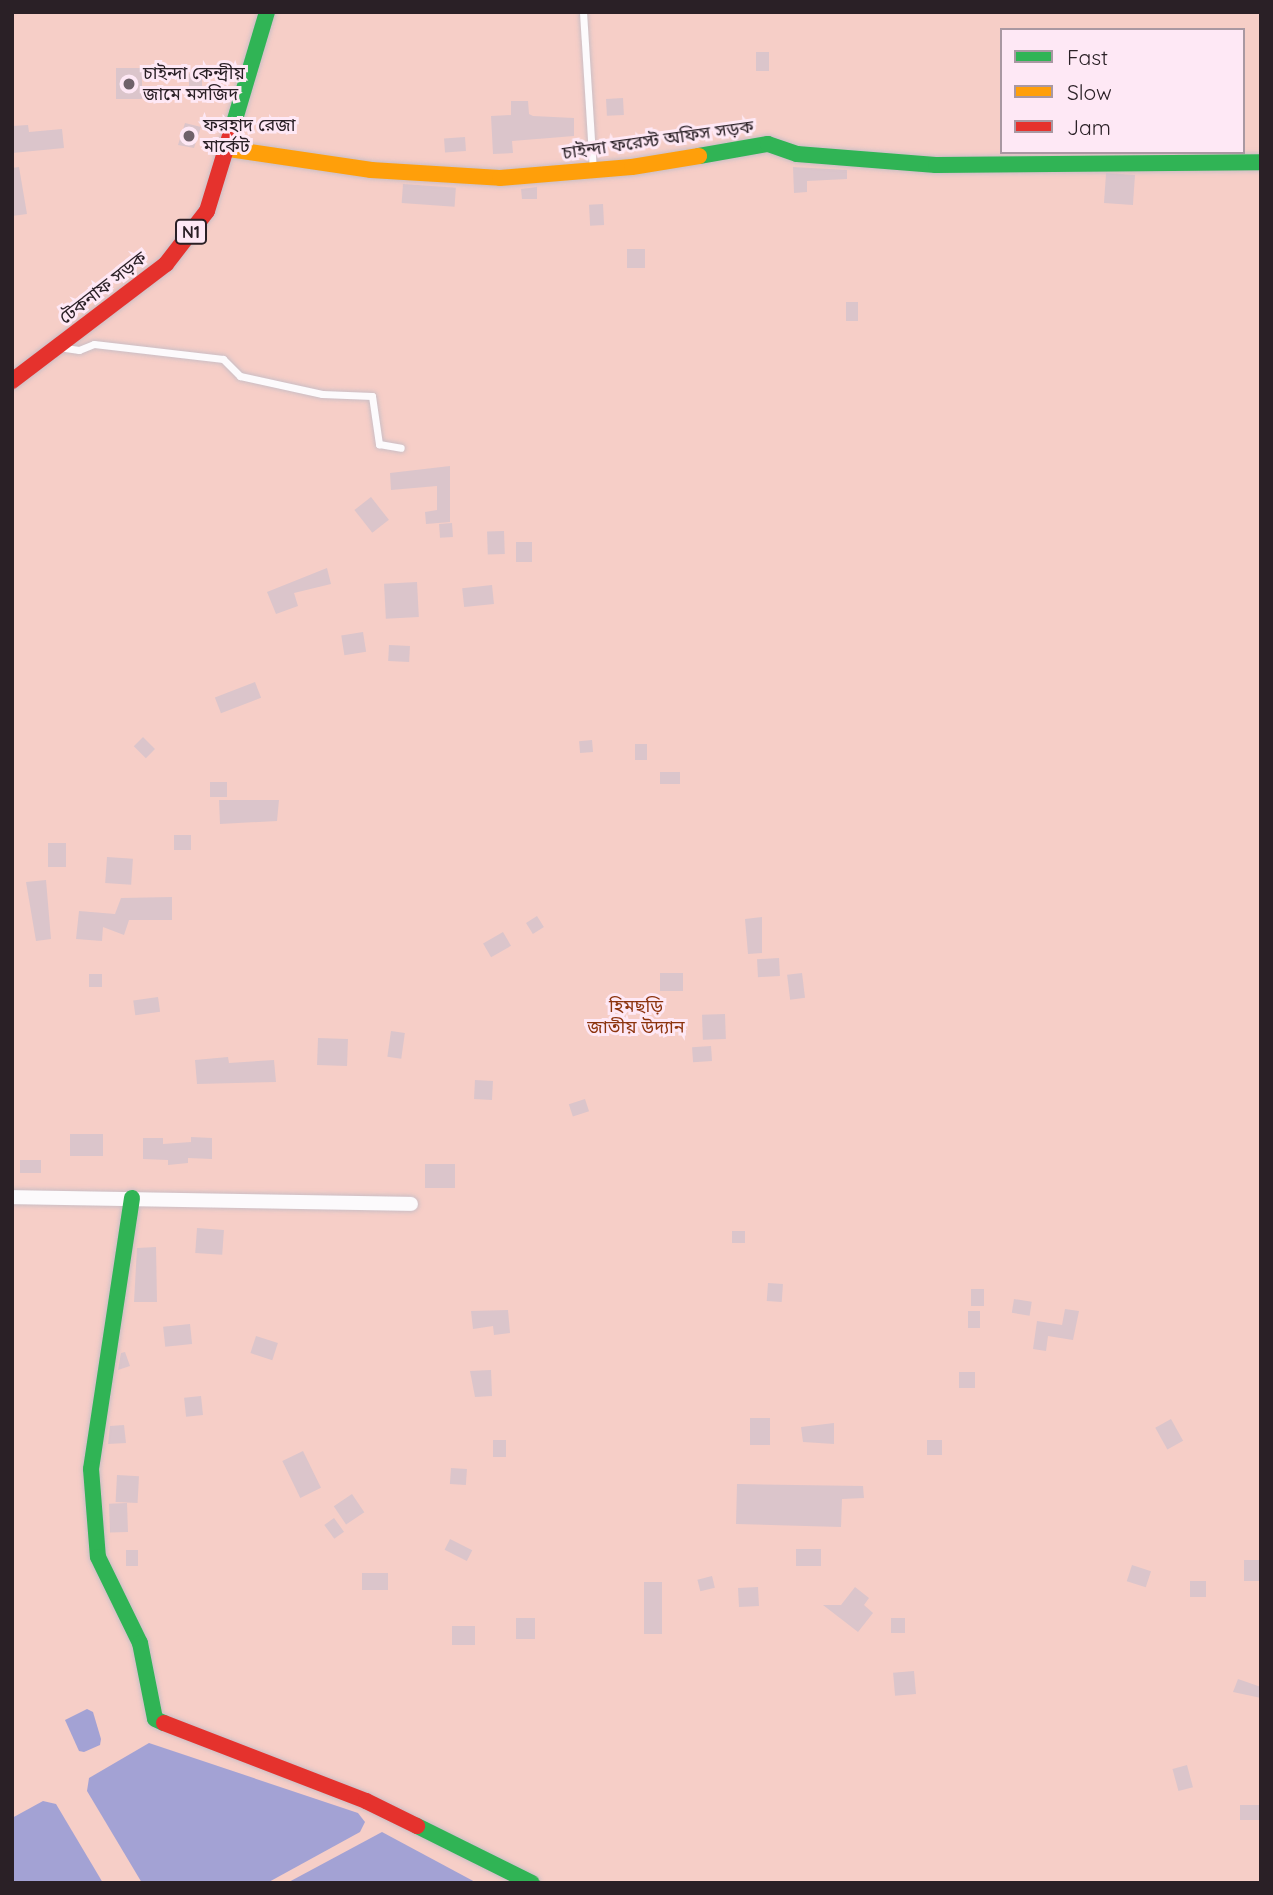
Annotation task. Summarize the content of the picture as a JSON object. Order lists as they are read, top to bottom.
{
  "streets": {
    "main road": ["চাইন্দা ফরেস্ট অফিস সড়ক", "N1", "টেকনাফ সড়ক"]
  },
  "crossings": [
    ["চাইন্দা ফরেস্ট অফিস সড়ক", "টেকনাফ সড়ক"]
  ],
  "parks": ["হিমছড়ি জাতীয় উদ্যান"],
  "places": ["চাইন্দা কেন্দ্রীয় জামে মসজিদ", "ফরহাদ রেজা মার্কেট"],
  "legend": ["Fast", "Slow", "Jam"]
}
